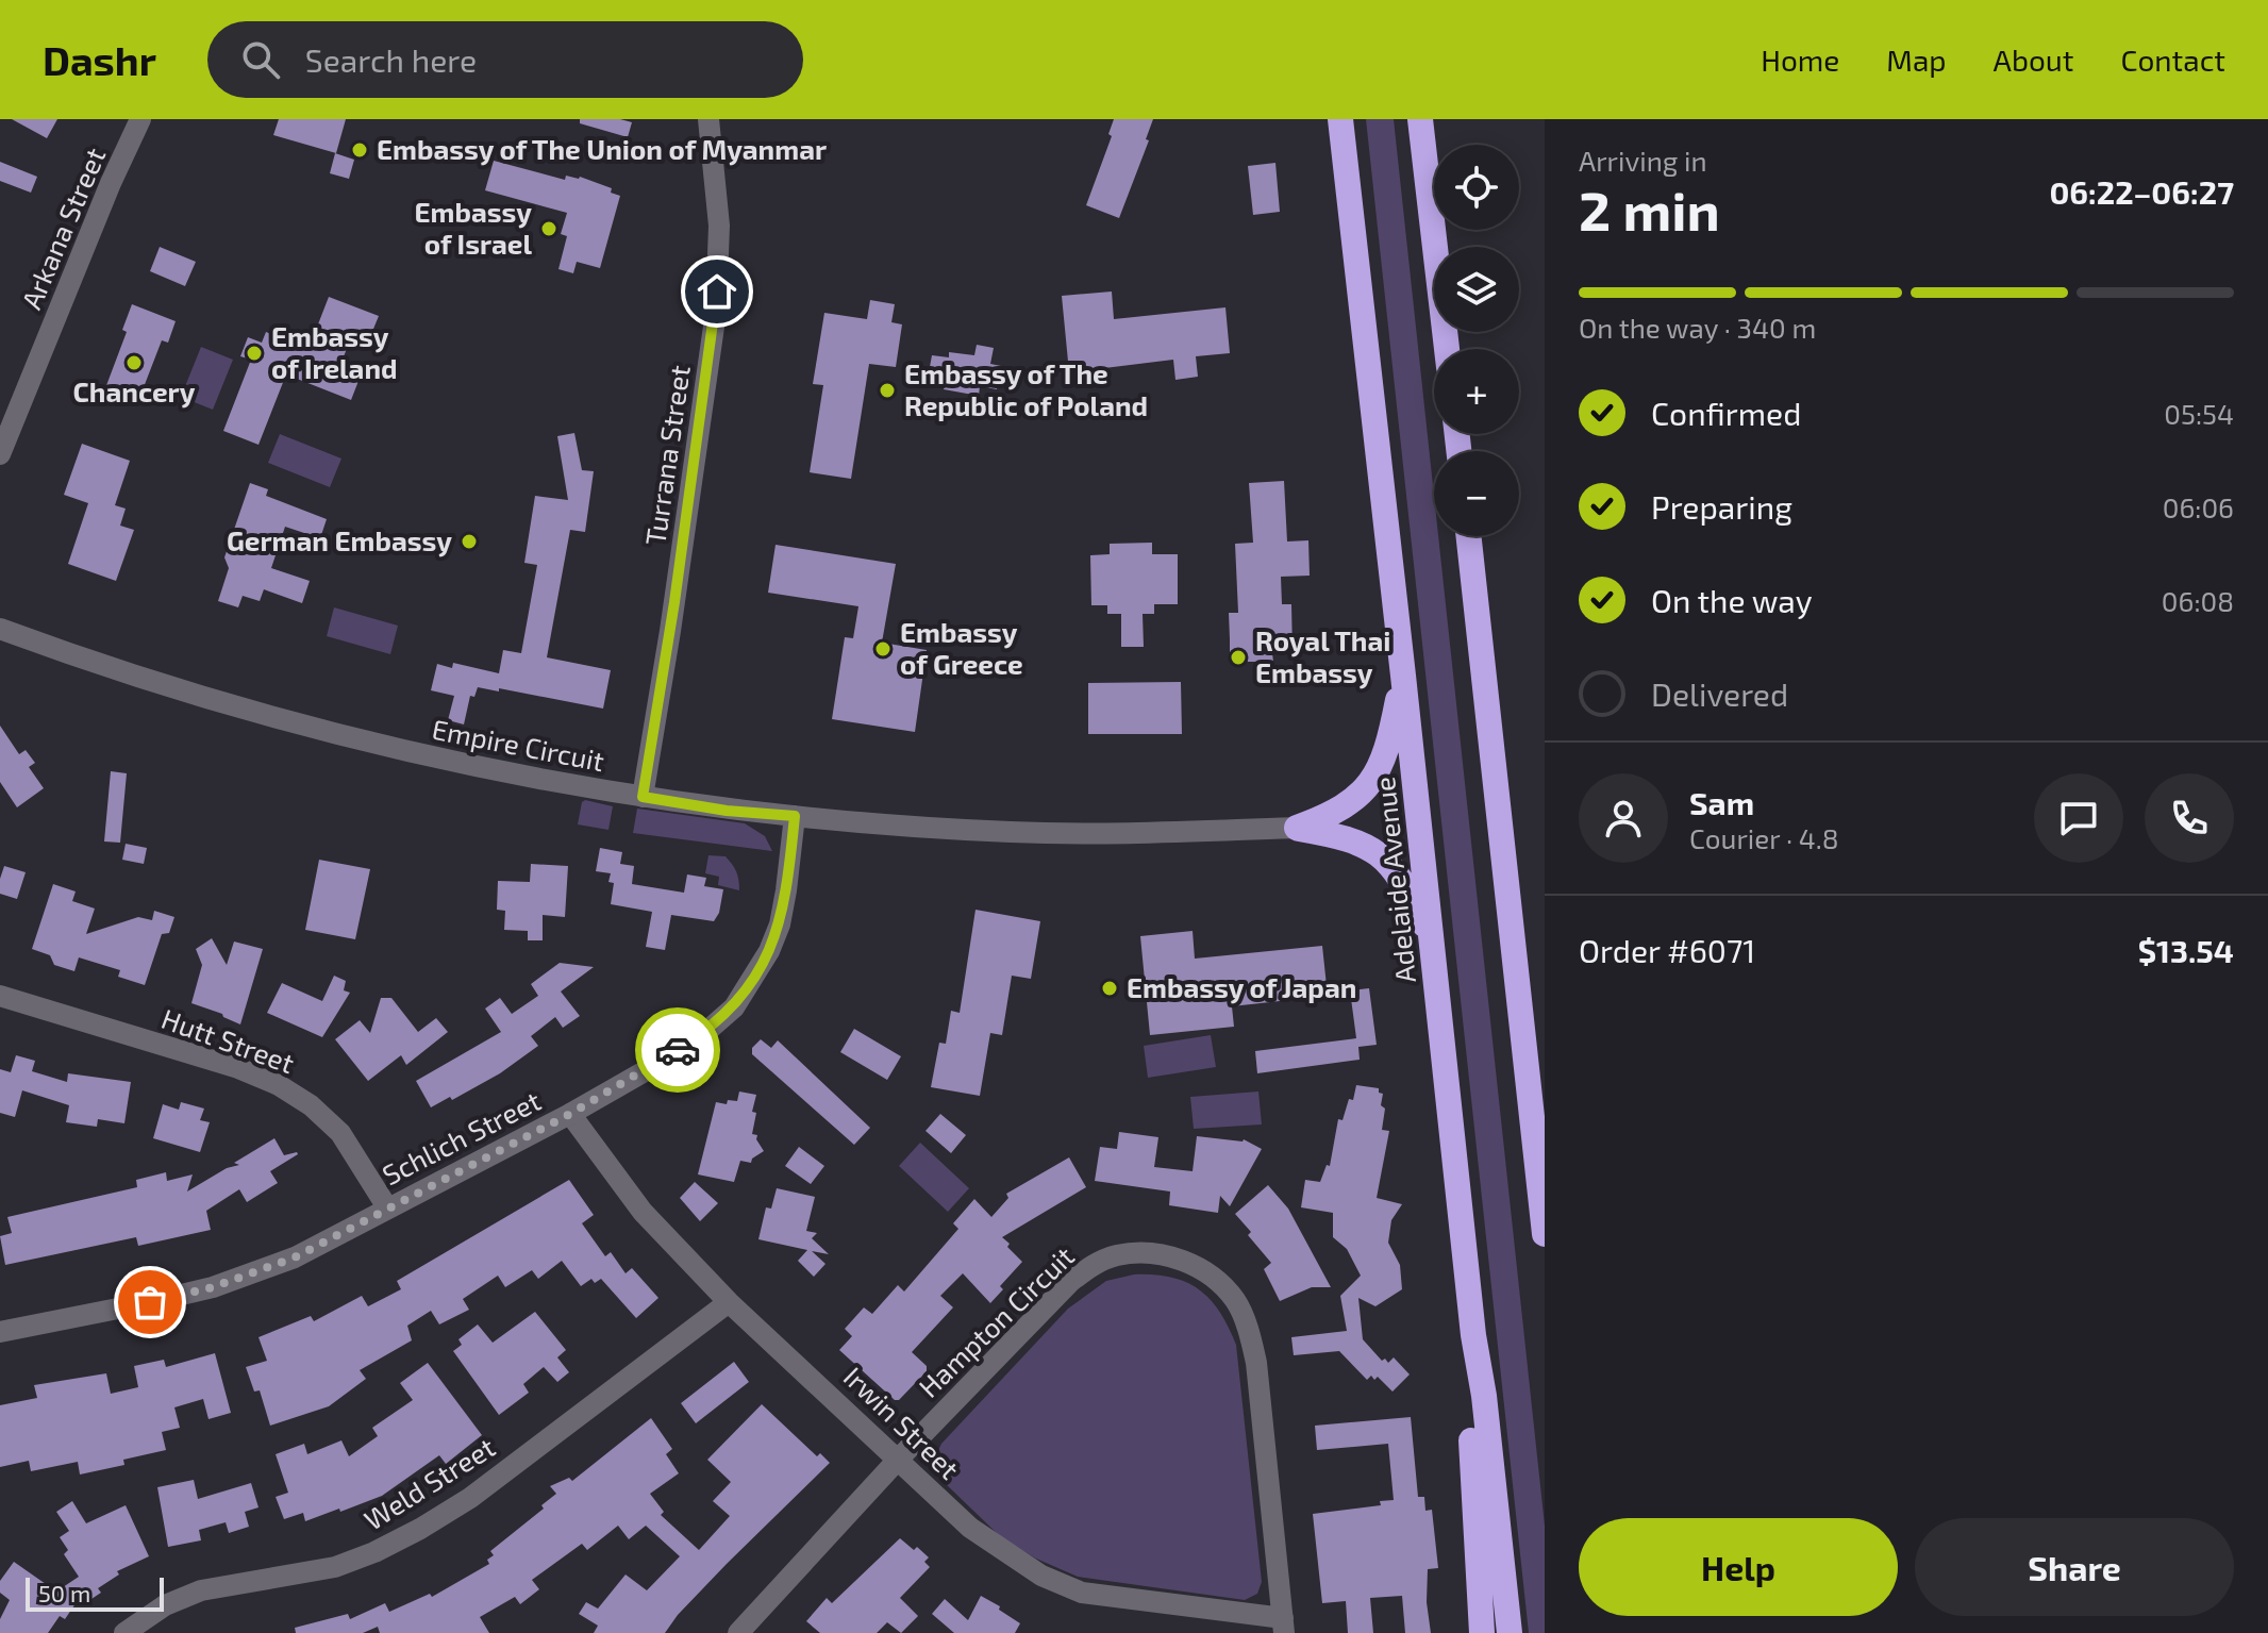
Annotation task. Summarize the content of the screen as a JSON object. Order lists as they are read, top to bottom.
{
  "streets": {
    "highway": ["Adelaide Avenue"],
    "street": [
      "Arkana Street",
      "Turrana Street",
      "Empire Circuit",
      "Hutt Street",
      "Schlich Street",
      "Hampton Circuit",
      "Irwin Street",
      "Weld Street"
    ]
  },
  "crossings": [
    ["Turrana Street", "Empire Circuit"],
    ["Empire Circuit", "Schlich Street"],
    ["Hutt Street", "Schlich Street"],
    ["Schlich Street", "Irwin Street"],
    ["Hampton Circuit", "Irwin Street"],
    ["Irwin Street", "Weld Street"]
  ],
  "places": [
    "Embassy of The Union of Myanmar",
    "Embassy of Israel",
    "Embassy of Ireland",
    "Chancery",
    "Embassy of The Republic of Poland",
    "German Embassy",
    "Embassy of Greece",
    "Royal Thai Embassy",
    "Embassy of Japan"
  ],
  "scale_bar": "50 m",
  "page": {
    "header": "Dashr",
    "search": "Search here",
    "nav": [
      "Home",
      "Map",
      "About",
      "Contact"
    ],
    "heading": ["2 min", "Arriving in", "06:22–06:27"],
    "panel": [
      "Sam",
      "Courier · 4.8",
      "Order #6071",
      "$13.54"
    ],
    "map_buttons": ["+", "−"],
    "bar": "On the way · 340 m",
    "list": [
      ["Confirmed", "05:54"],
      ["Preparing", "06:06"],
      ["On the way", "06:08"],
      "Delivered"
    ],
    "buttons": ["Help", "Share"],
    "scale": "50 m"
  }
}
